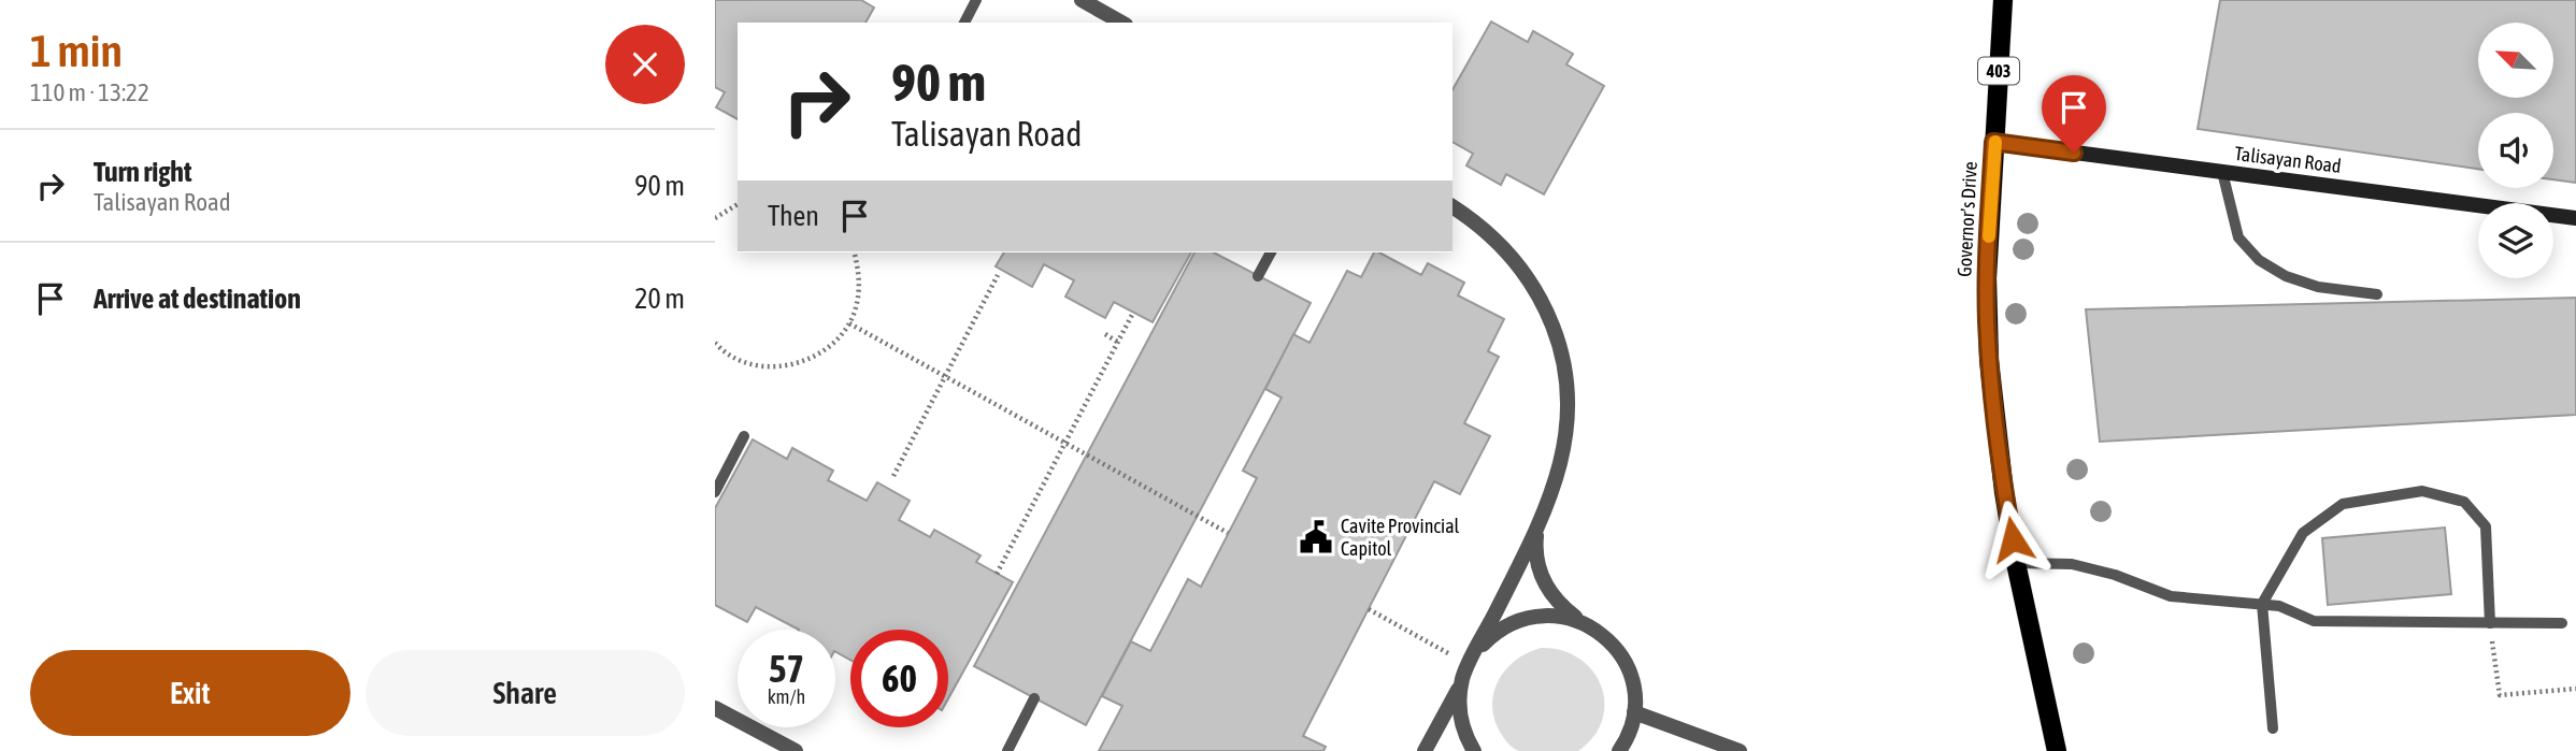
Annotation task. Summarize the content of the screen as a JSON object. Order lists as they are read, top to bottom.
{
  "streets": {
    "main road": ["403", "Talisayan Road", "Governor's Drive"]
  },
  "crossings": [
    ["Talisayan Road", "Governor's Drive"]
  ],
  "places": {
    "public building": ["Cavite Provincial Capitol"]
  },
  "north": "top left",
  "page": {
    "heading": ["1 min", "110 m · 13:22"],
    "turn": ["90 m", "Talisayan Road"],
    "list": [
      {
        "name": "Turn right",
        "note": "Talisayan Road",
        "value": "90 m"
      },
      {
        "name": "Arrive at destination",
        "value": "20 m"
      }
    ],
    "then": "Then",
    "speed": "57 km/h",
    "limit": "60",
    "buttons": ["Exit", "Share"]
  }
}
